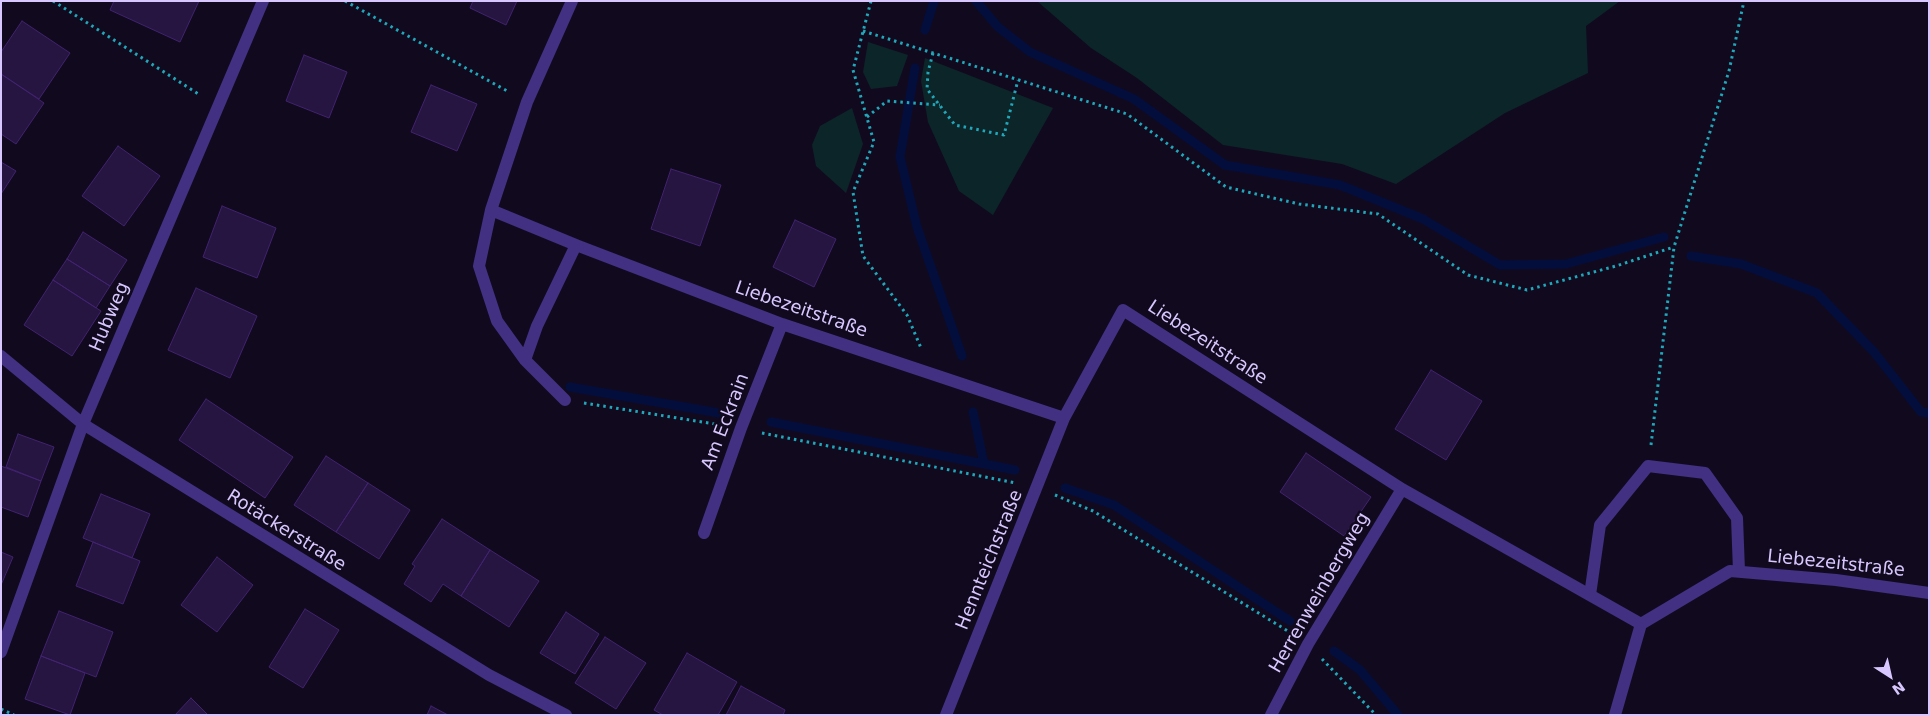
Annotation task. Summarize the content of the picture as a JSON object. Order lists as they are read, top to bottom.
{
  "streets": {
    "street": [
      "Liebezeitstraße",
      "Hubweg",
      "Am Eckrain",
      "Rotäckerstraße",
      "Hennteichstraße",
      "Herrenweinbergweg"
    ]
  },
  "crossings": [
    ["Liebezeitstraße", "Am Eckrain"],
    ["Liebezeitstraße", "Hennteichstraße"],
    ["Liebezeitstraße", "Herrenweinbergweg"],
    ["Hubweg", "Rotäckerstraße"]
  ],
  "north": "bottom right"
}
